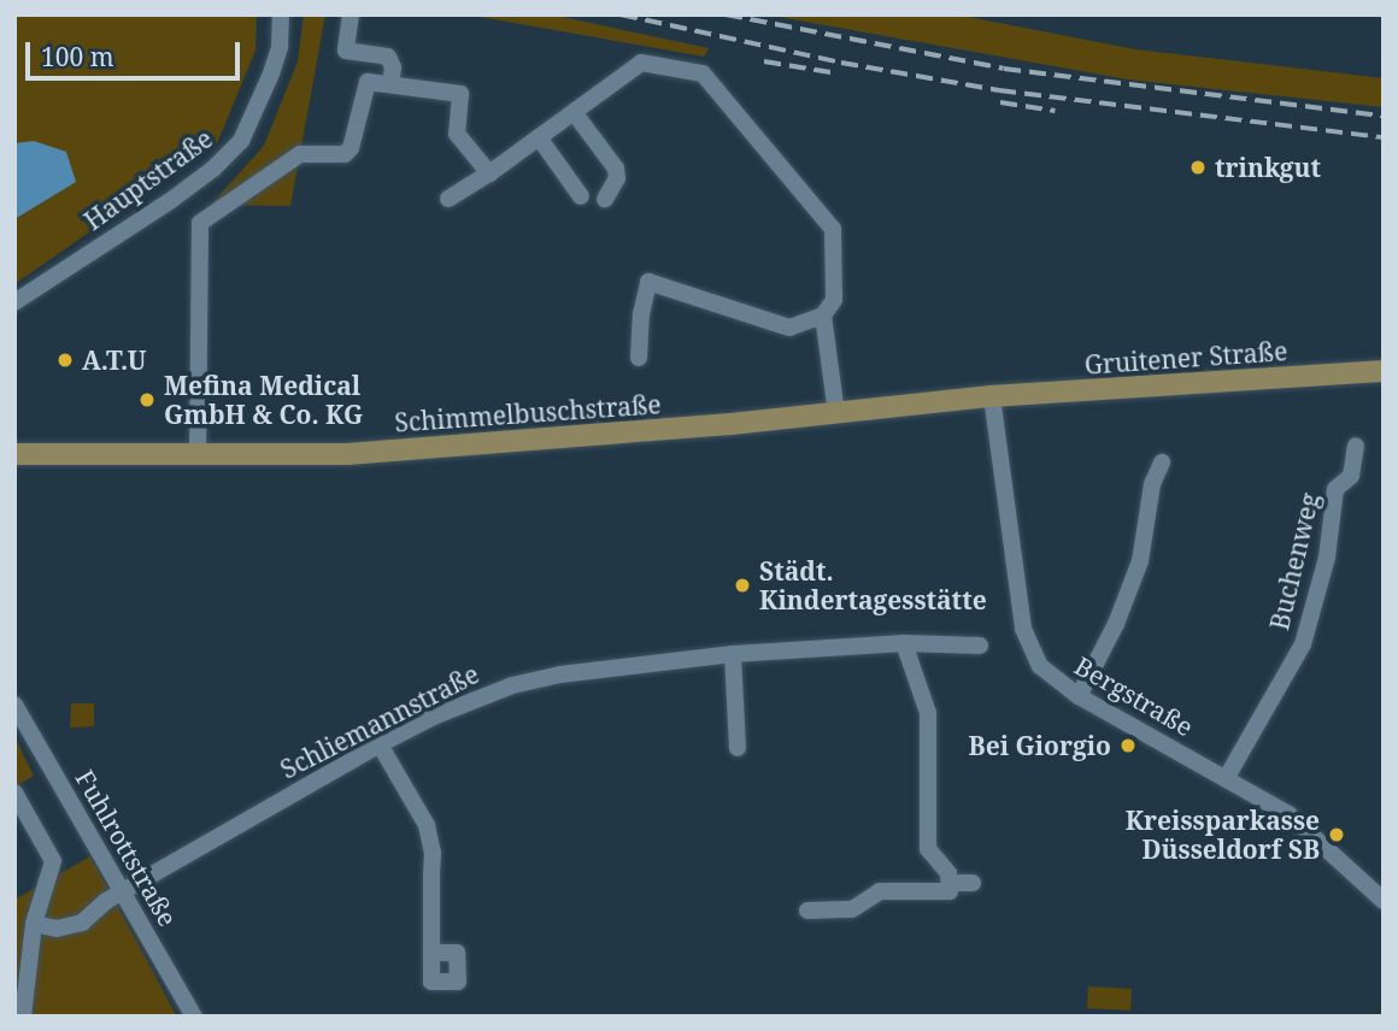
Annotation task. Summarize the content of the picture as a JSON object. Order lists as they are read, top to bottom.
{
  "streets": {
    "main road": ["Gruitener Straße", "Schimmelbuschstraße"],
    "street": [
      "Hauptstraße",
      "Buchenweg",
      "Bergstraße",
      "Schliemannstraße",
      "Fuhlrottstraße"
    ]
  },
  "crossings": [
    ["Gruitener Straße", "Schimmelbuschstraße"],
    ["Gruitener Straße", "Bergstraße"],
    ["Schimmelbuschstraße", "Bergstraße"],
    ["Buchenweg", "Bergstraße"],
    ["Schliemannstraße", "Fuhlrottstraße"]
  ],
  "places": [
    "trinkgut",
    "A.T.U",
    "Mefina Medical GmbH & Co. KG",
    "Städt. Kindertagesstätte",
    "Bei Giorgio",
    "Kreissparkasse Düsseldorf SB"
  ],
  "scale_bar": "100 m"
}
